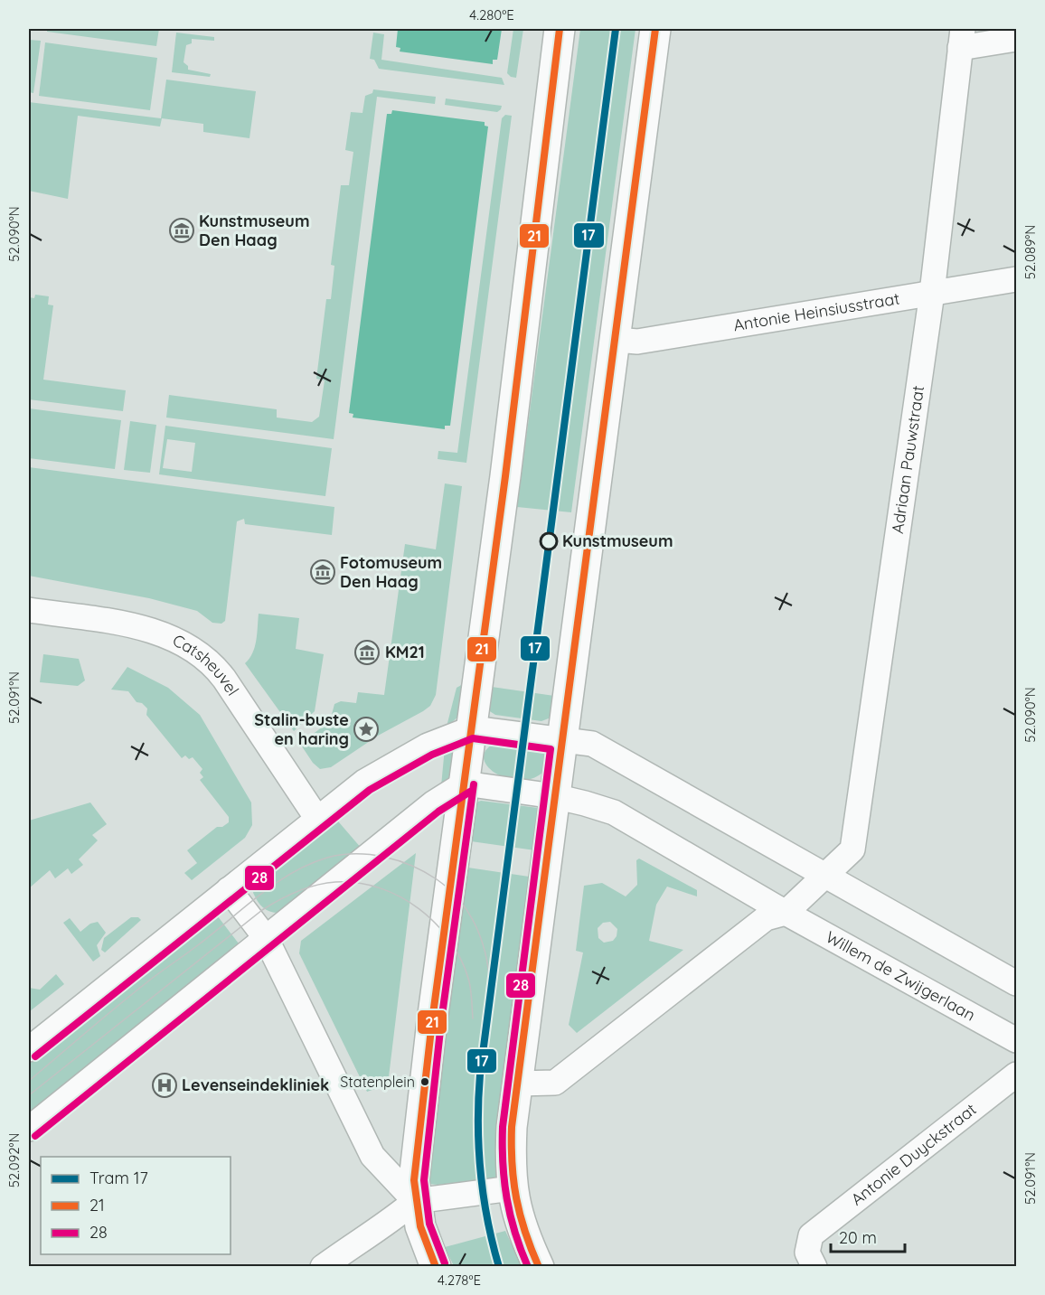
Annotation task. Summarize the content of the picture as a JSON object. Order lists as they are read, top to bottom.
{
  "streets": {
    "street": [
      "Antonie Heinsiusstraat",
      "Adriaan Pauwstraat",
      "Catsheuvel",
      "Willem de Zwijgerlaan",
      "Antonie Duyckstraat"
    ]
  },
  "crossings": [
    ["Antonie Heinsiusstraat", "Adriaan Pauwstraat"]
  ],
  "places": {
    "museum": ["Kunstmuseum Den Haag", "Fotomuseum Den Haag", "KM21"],
    "other": ["Kunstmuseum", "Statenplein"],
    "place": ["Stalin-buste en haring"],
    "hospital": ["Levenseindekliniek"]
  },
  "lines": ["tram line 17", "transit line 21", "transit line 28"],
  "legend": ["Tram 17", "21", "28"],
  "scale_bar": "20 m",
  "coordinates": [
    "4.280°E",
    "52.090°N",
    "52.089°N",
    "52.091°N",
    "52.092°N",
    "4.278°E"
  ]
}
